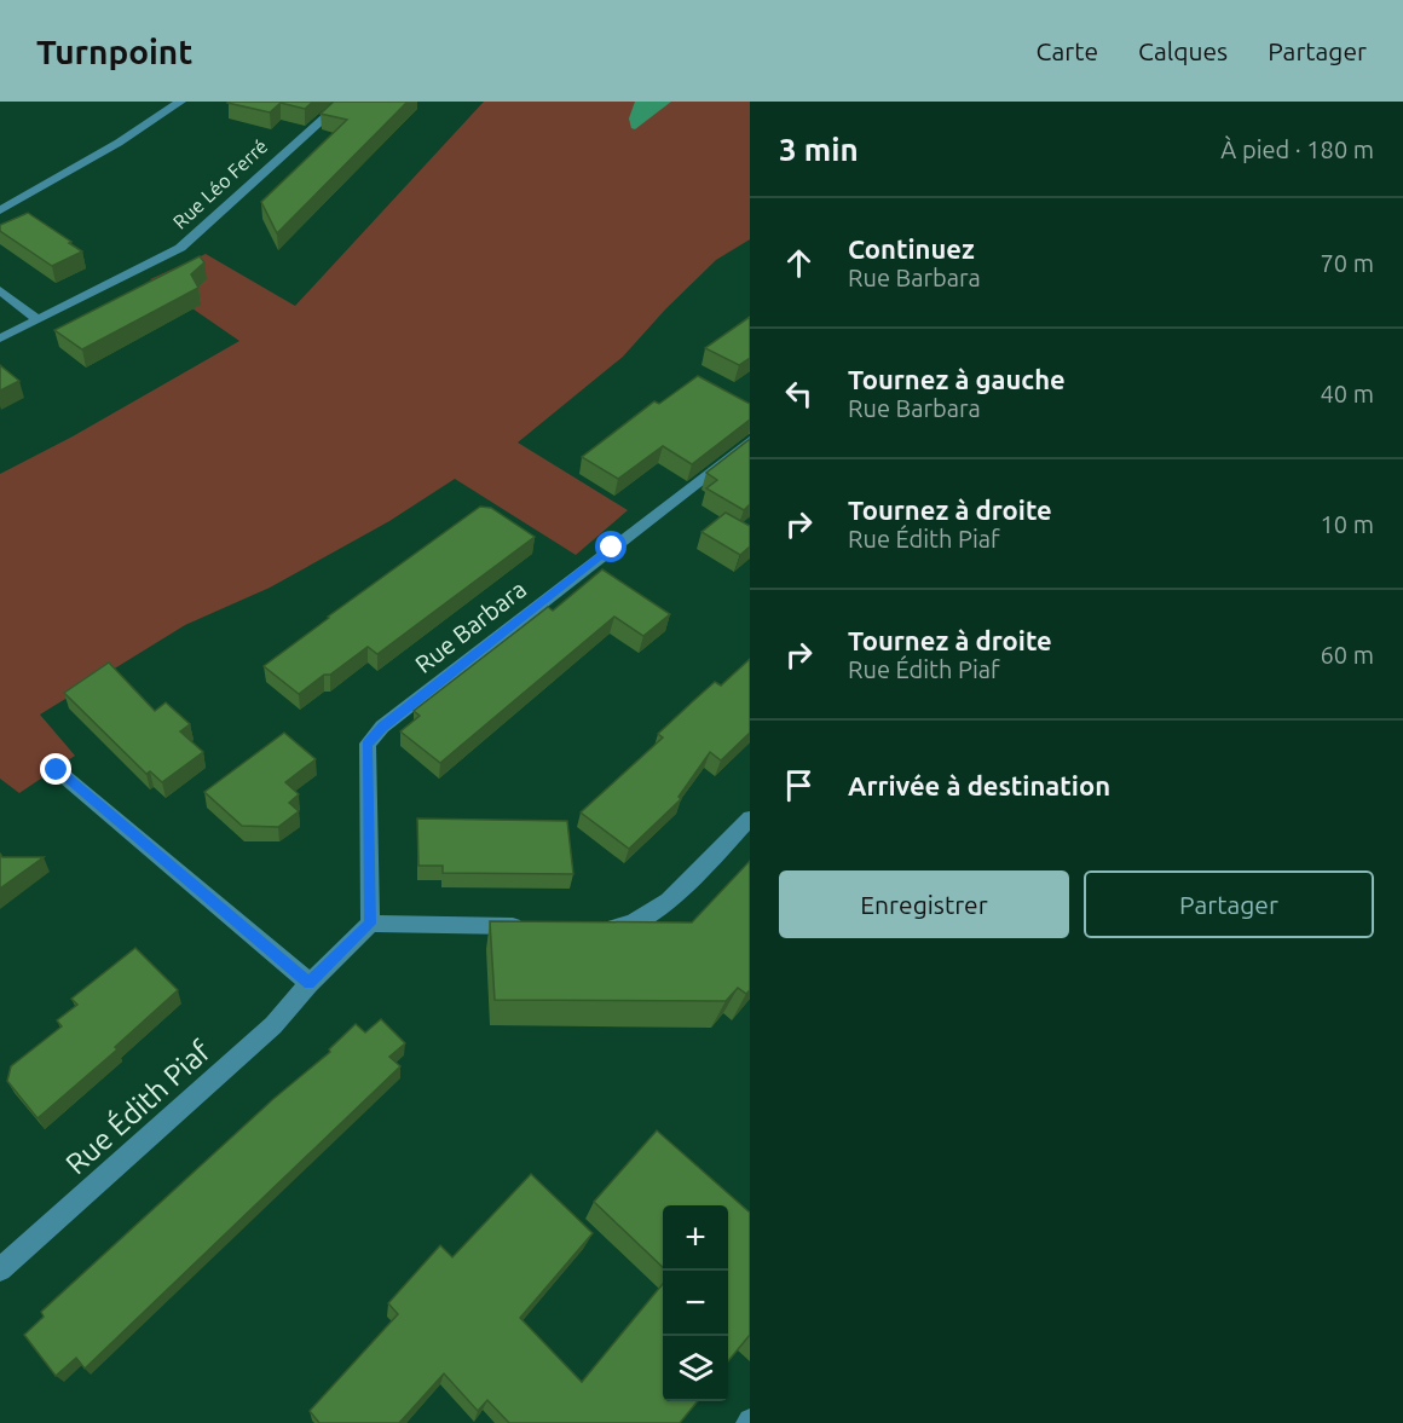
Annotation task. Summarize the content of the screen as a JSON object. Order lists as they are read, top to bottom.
{
  "streets": {
    "street": ["Rue Léo Ferré", "Rue Barbara", "Rue Édith Piaf"]
  },
  "crossings": [
    ["Rue Barbara", "Rue Édith Piaf"]
  ],
  "page": {
    "header": "Turnpoint",
    "nav": ["Carte", "Calques", "Partager"],
    "heading": ["3 min", "À pied · 180 m"],
    "list": [
      ["Continuez", "Rue Barbara", "70 m"],
      ["Tournez à gauche", "Rue Barbara", "40 m"],
      ["Tournez à droite", "Rue Édith Piaf", "10 m"],
      ["Tournez à droite", "Rue Édith Piaf", "60 m"],
      "Arrivée à destination"
    ],
    "buttons": ["Enregistrer", "Partager"],
    "map_buttons": ["+", "−"]
  }
}
